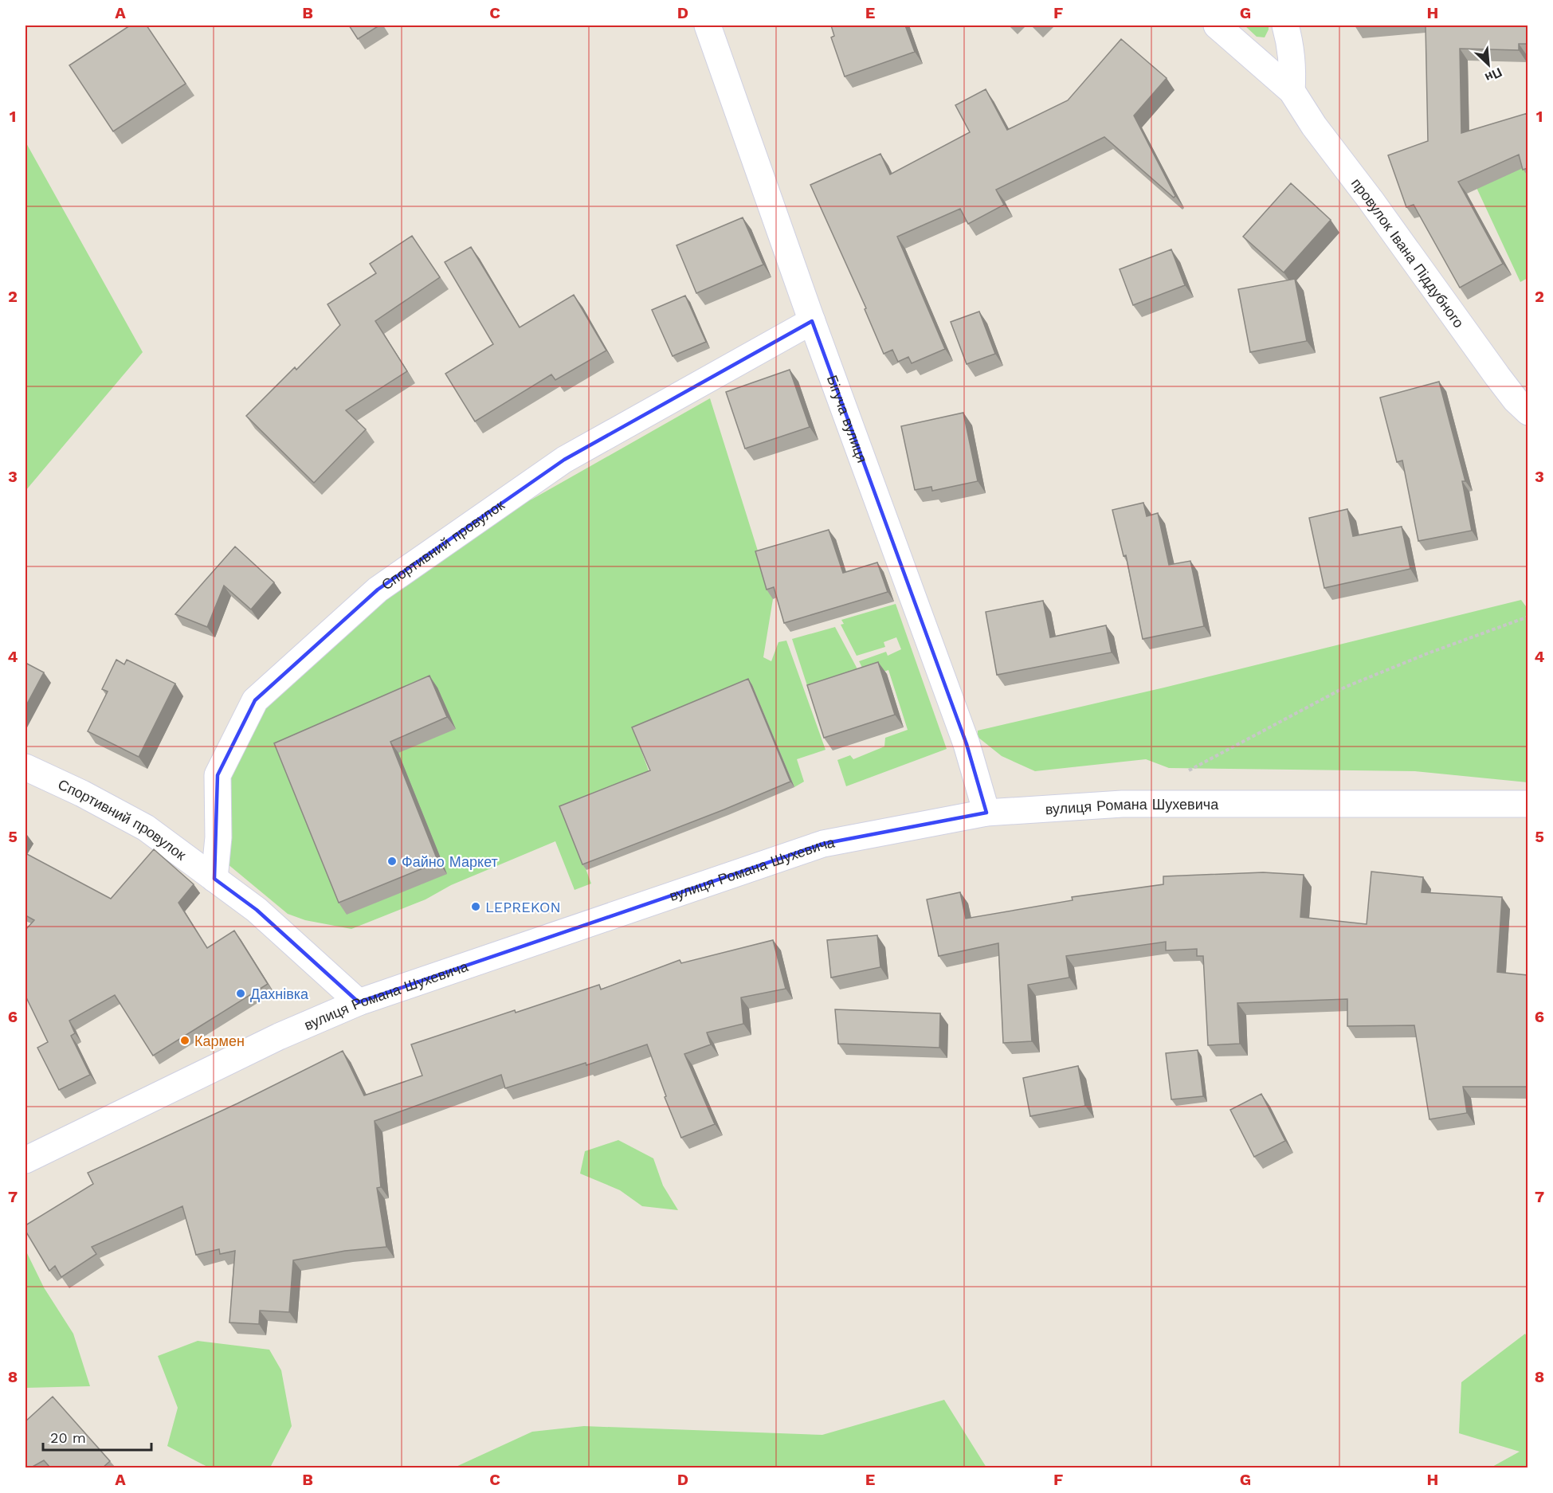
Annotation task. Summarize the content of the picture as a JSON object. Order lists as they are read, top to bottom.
{
  "streets": {
    "street": [
      "провулок Івана Піддубного",
      "Бігуча вулиця",
      "Спортивний провулок",
      "вулиця Романа Шухевича"
    ]
  },
  "crossings": [
    ["Бігуча вулиця", "Спортивний провулок"],
    ["Бігуча вулиця", "вулиця Романа Шухевича"],
    ["Спортивний провулок", "вулиця Романа Шухевича"]
  ],
  "places": [
    "Файно Маркет",
    "LEPREKON",
    "Дахнівка",
    "Кармен"
  ],
  "scale_bar": "20 m",
  "north": "bottom right",
  "grid": {
    "columns": [
      "A",
      "B",
      "C",
      "D",
      "E",
      "F",
      "G",
      "H"
    ],
    "rows": [
      "1",
      "2",
      "3",
      "4",
      "5",
      "6",
      "7",
      "8"
    ]
  }
}
